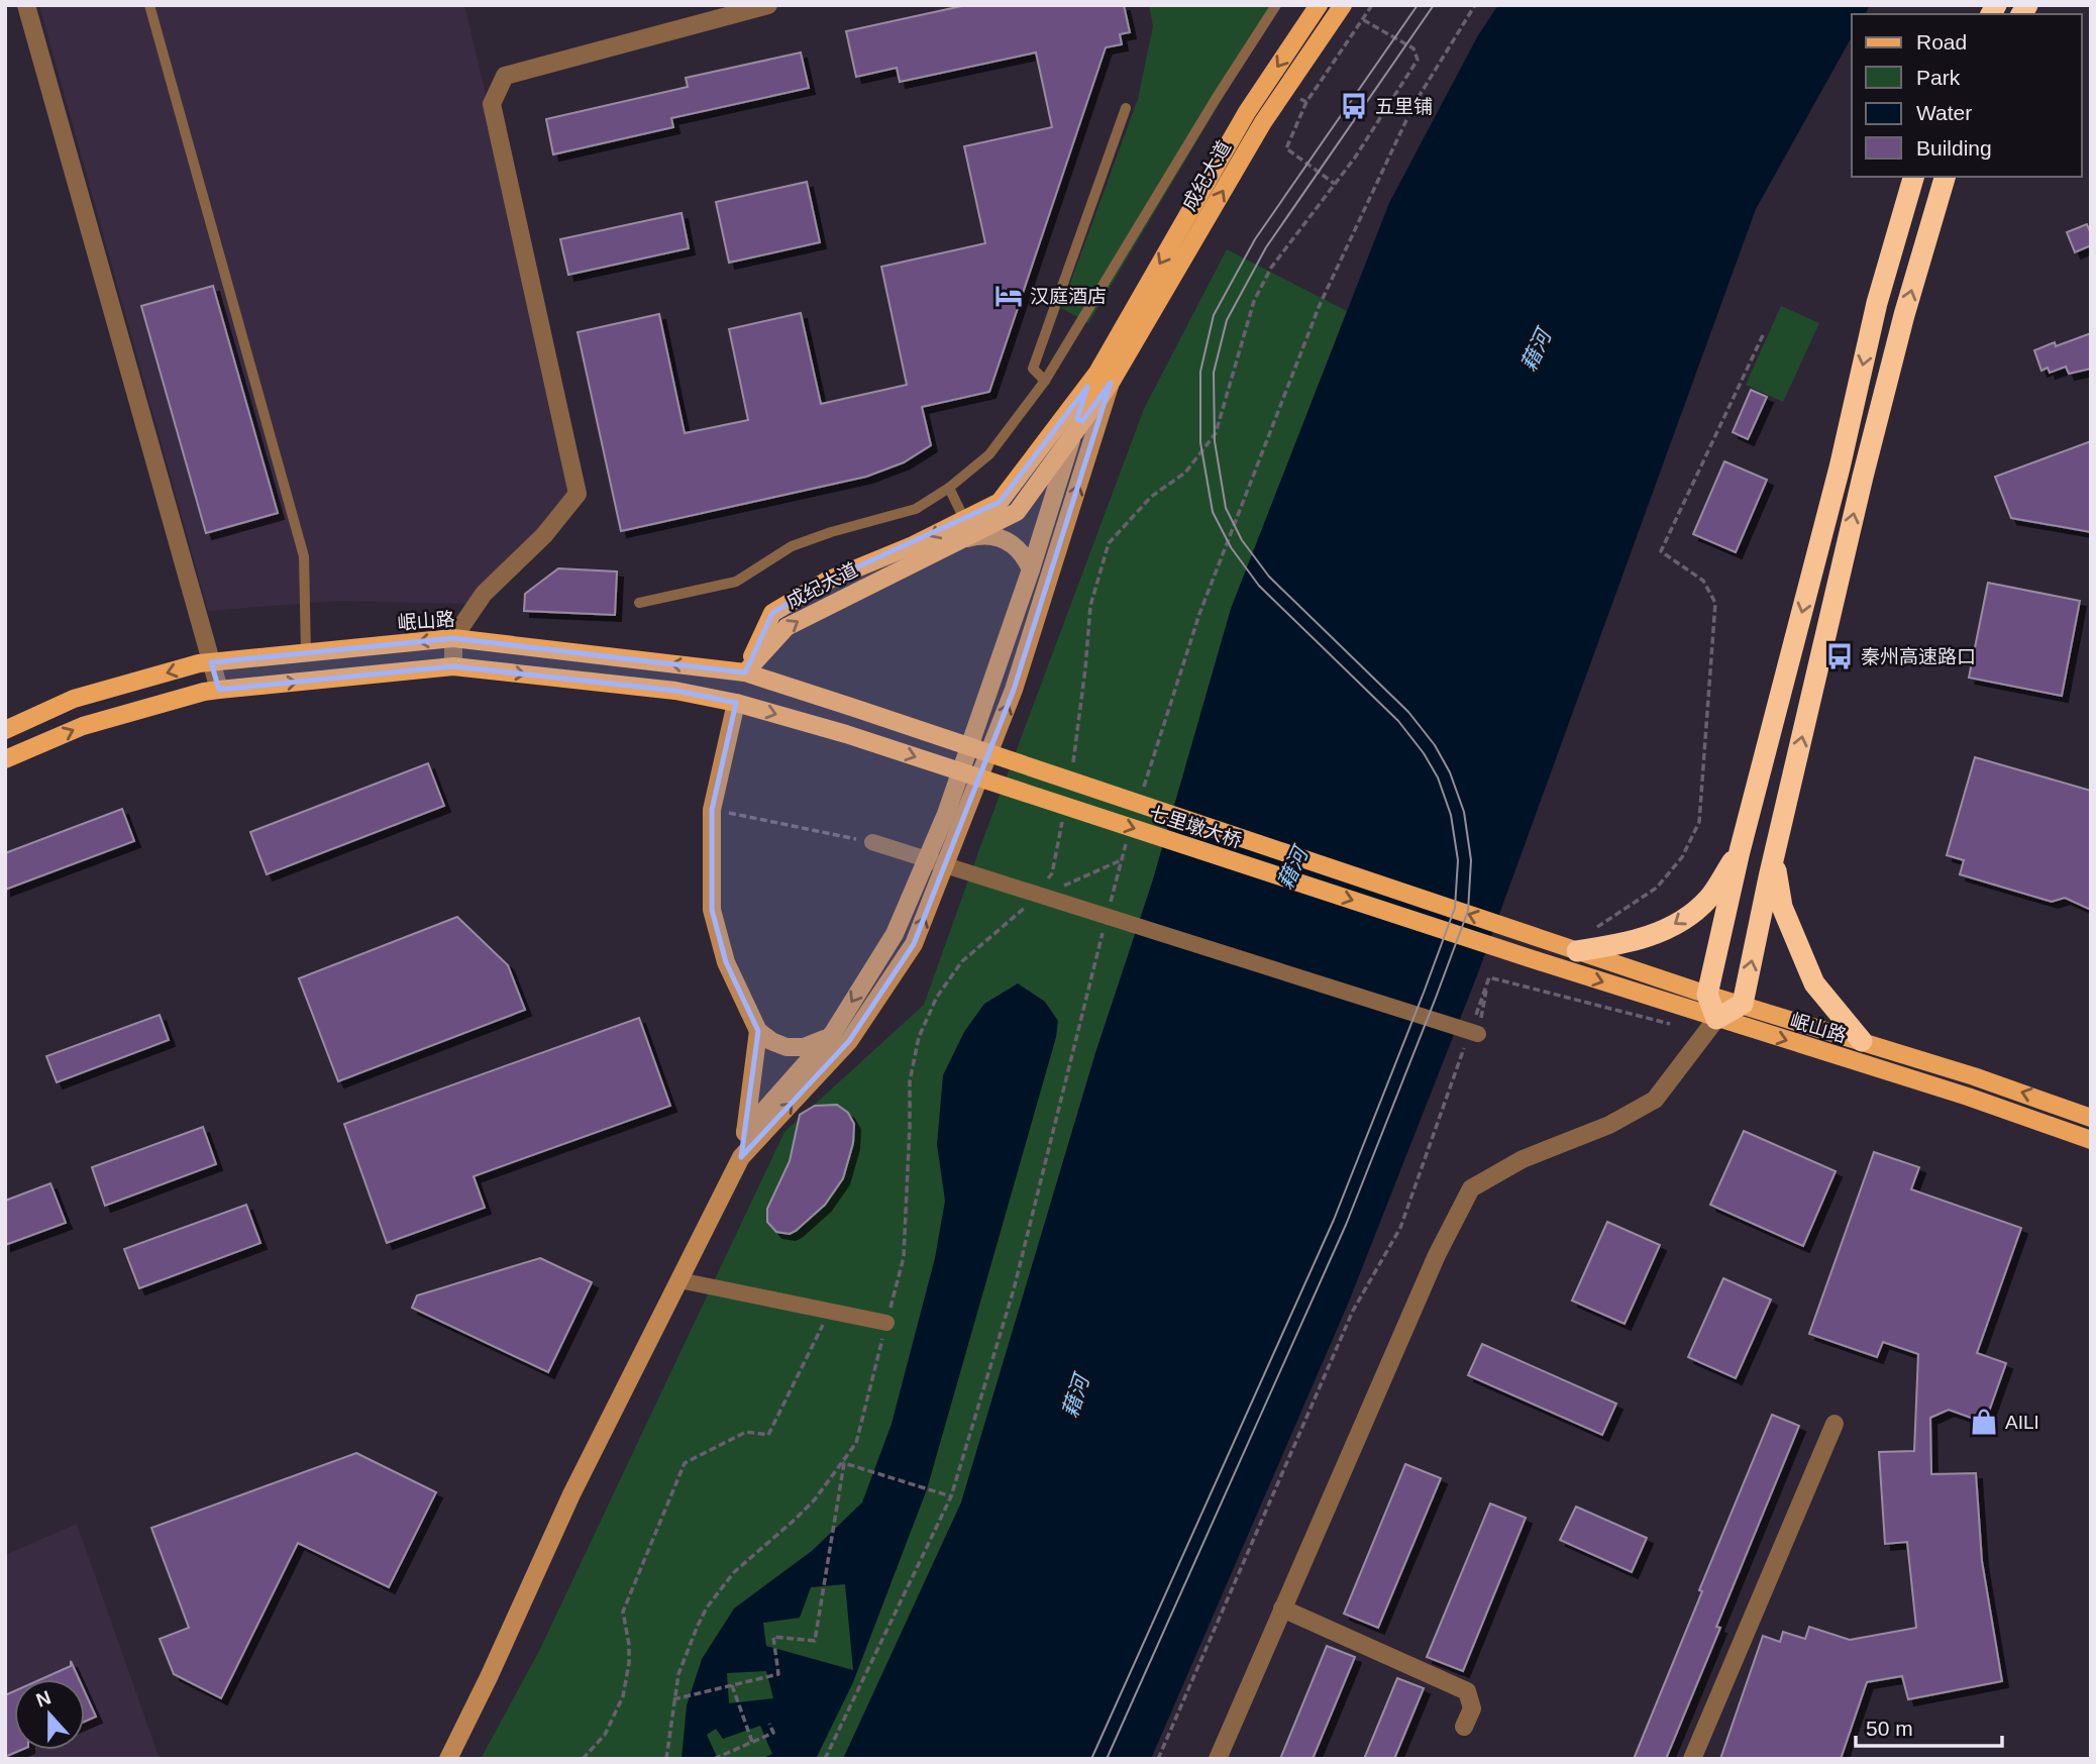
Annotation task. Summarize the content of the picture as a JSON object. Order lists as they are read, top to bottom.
{
  "streets": {
    "main road": ["成纪大道", "岷山路", "七里墩大桥"]
  },
  "crossings": [
    ["成纪大道", "岷山路"],
    ["岷山路", "七里墩大桥"]
  ],
  "water": ["藉河"],
  "places": {
    "bus stop": ["五里铺", "秦州高速路口"],
    "hotel": ["汉庭酒店"],
    "shop": ["AILI"]
  },
  "legend": [
    "Road",
    "Park",
    "Water",
    "Building"
  ],
  "scale_bar": "50 m",
  "north": "top"
}
